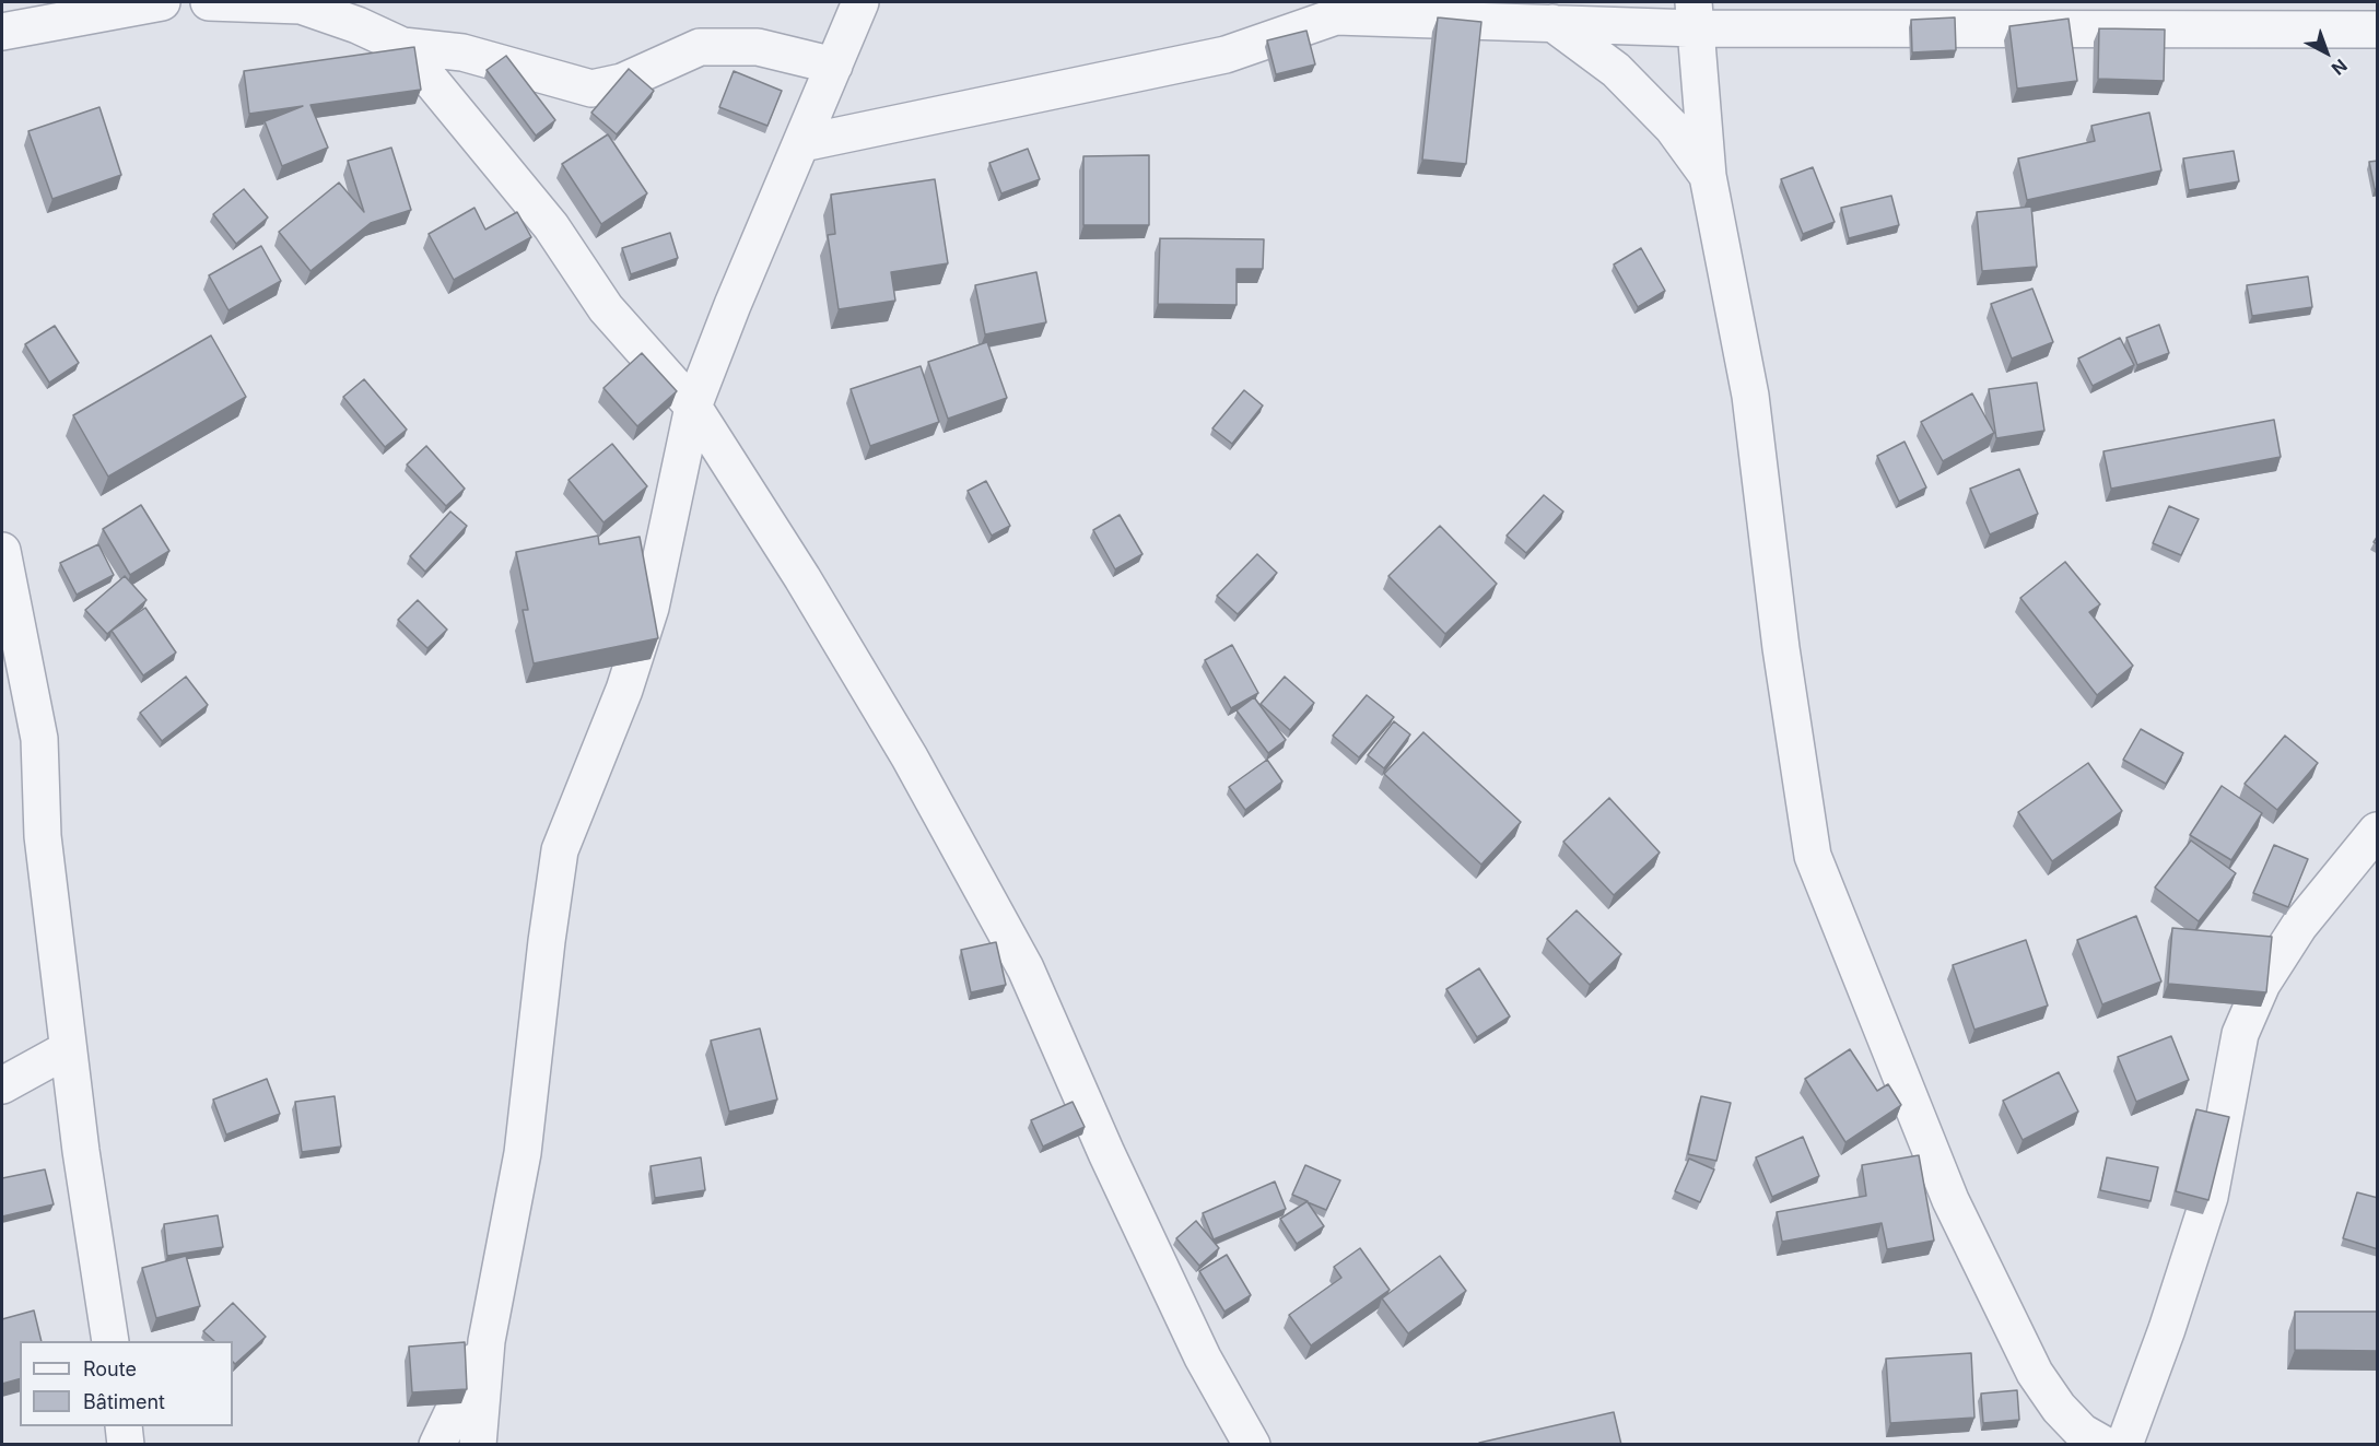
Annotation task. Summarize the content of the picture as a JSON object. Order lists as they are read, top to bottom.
{
  "legend": ["Route", "Bâtiment"],
  "north": "bottom right"
}
